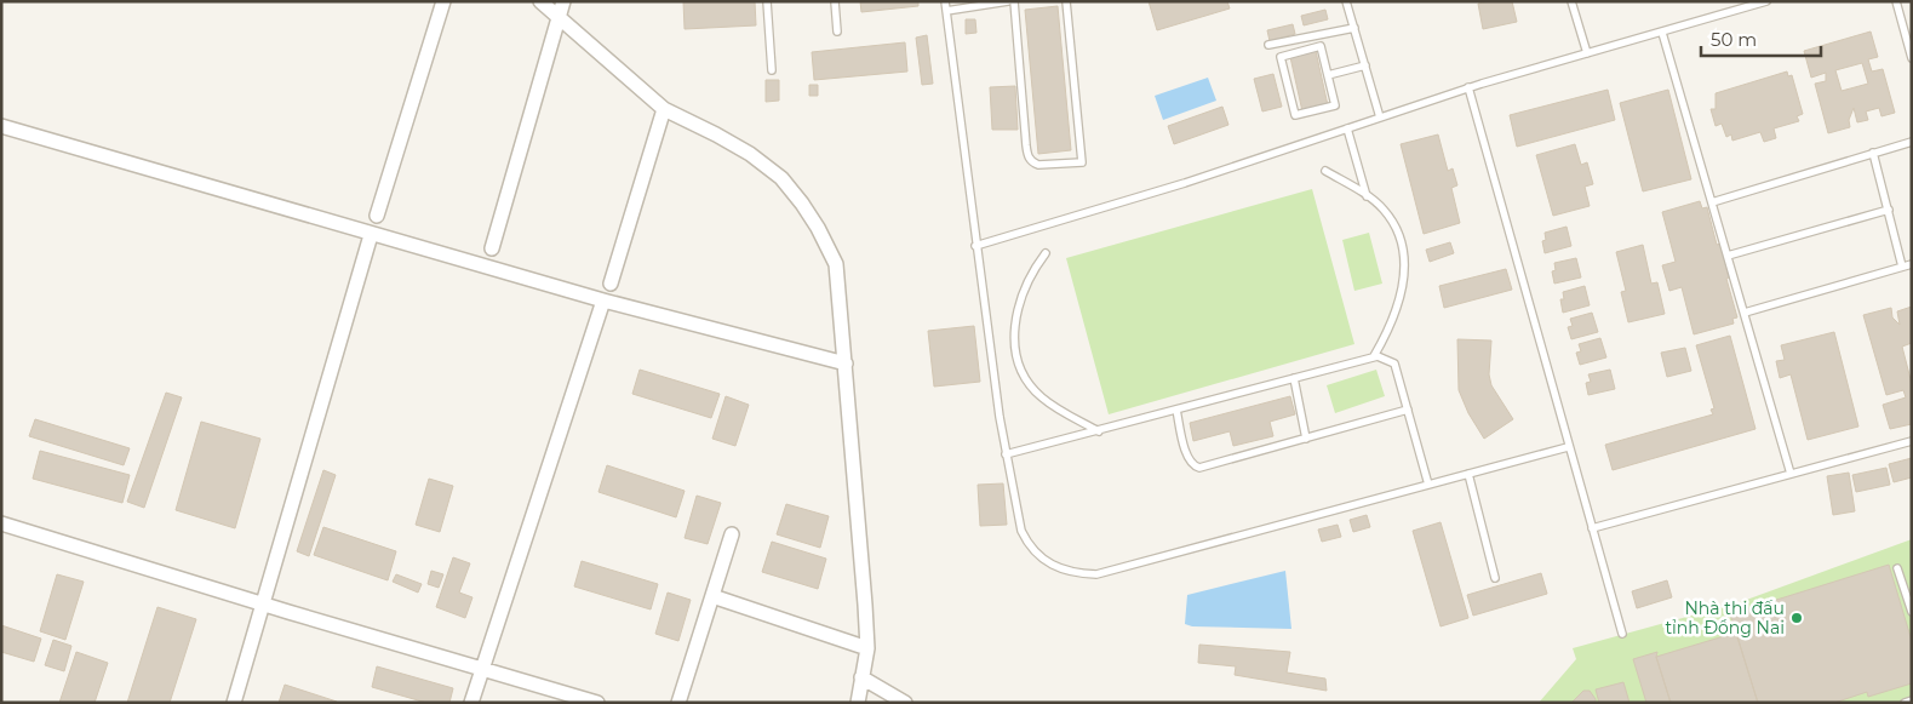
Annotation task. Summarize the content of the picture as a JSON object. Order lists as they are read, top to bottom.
{
  "places": ["Nhà thi đấu tỉnh Đồng Nai"],
  "scale_bar": "50 m"
}
